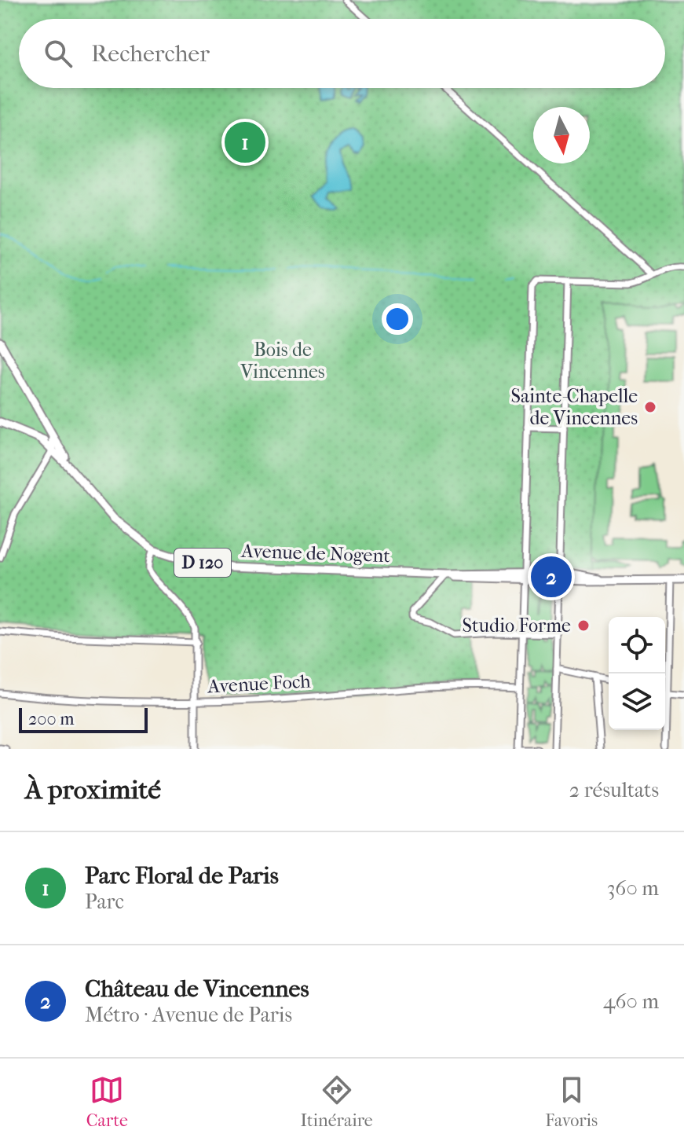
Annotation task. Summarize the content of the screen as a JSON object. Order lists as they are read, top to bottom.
{
  "streets": {
    "main road": ["Avenue de Nogent", "D 120"],
    "street": ["Avenue Foch"]
  },
  "crossings": [
    ["Avenue de Nogent", "D 120"]
  ],
  "parks": ["Bois de Vincennes"],
  "places": ["Sainte-Chapelle de Vincennes", "Studio Forme"],
  "scale_bar": "200 m",
  "north": "bottom",
  "page": {
    "search": "Rechercher",
    "pins": ["1", "2"],
    "scale": "200 m",
    "heading": ["À proximité", "2 résultats"],
    "list": [
      {
        "mark": "1",
        "name": "Parc Floral de Paris",
        "note": "Parc",
        "value": "360 m"
      },
      {
        "mark": "2",
        "name": "Château de Vincennes",
        "note": "Métro · Avenue de Paris",
        "value": "460 m"
      }
    ],
    "nav": ["Carte", "Itinéraire", "Favoris"]
  }
}
